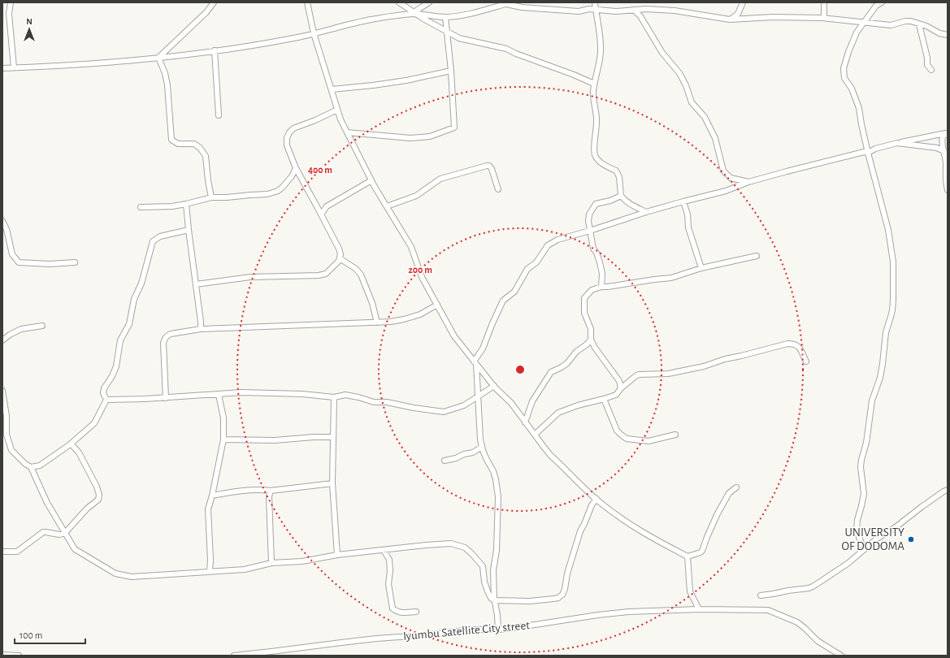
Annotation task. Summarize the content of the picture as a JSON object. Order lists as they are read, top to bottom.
{
  "streets": {
    "street": ["Iyumbu Satellite City street"]
  },
  "places": ["UNIVERSITY OF DODOMA"],
  "scale_bar": "100 m",
  "north": "top",
  "rings": ["400 m", "200 m"]
}
